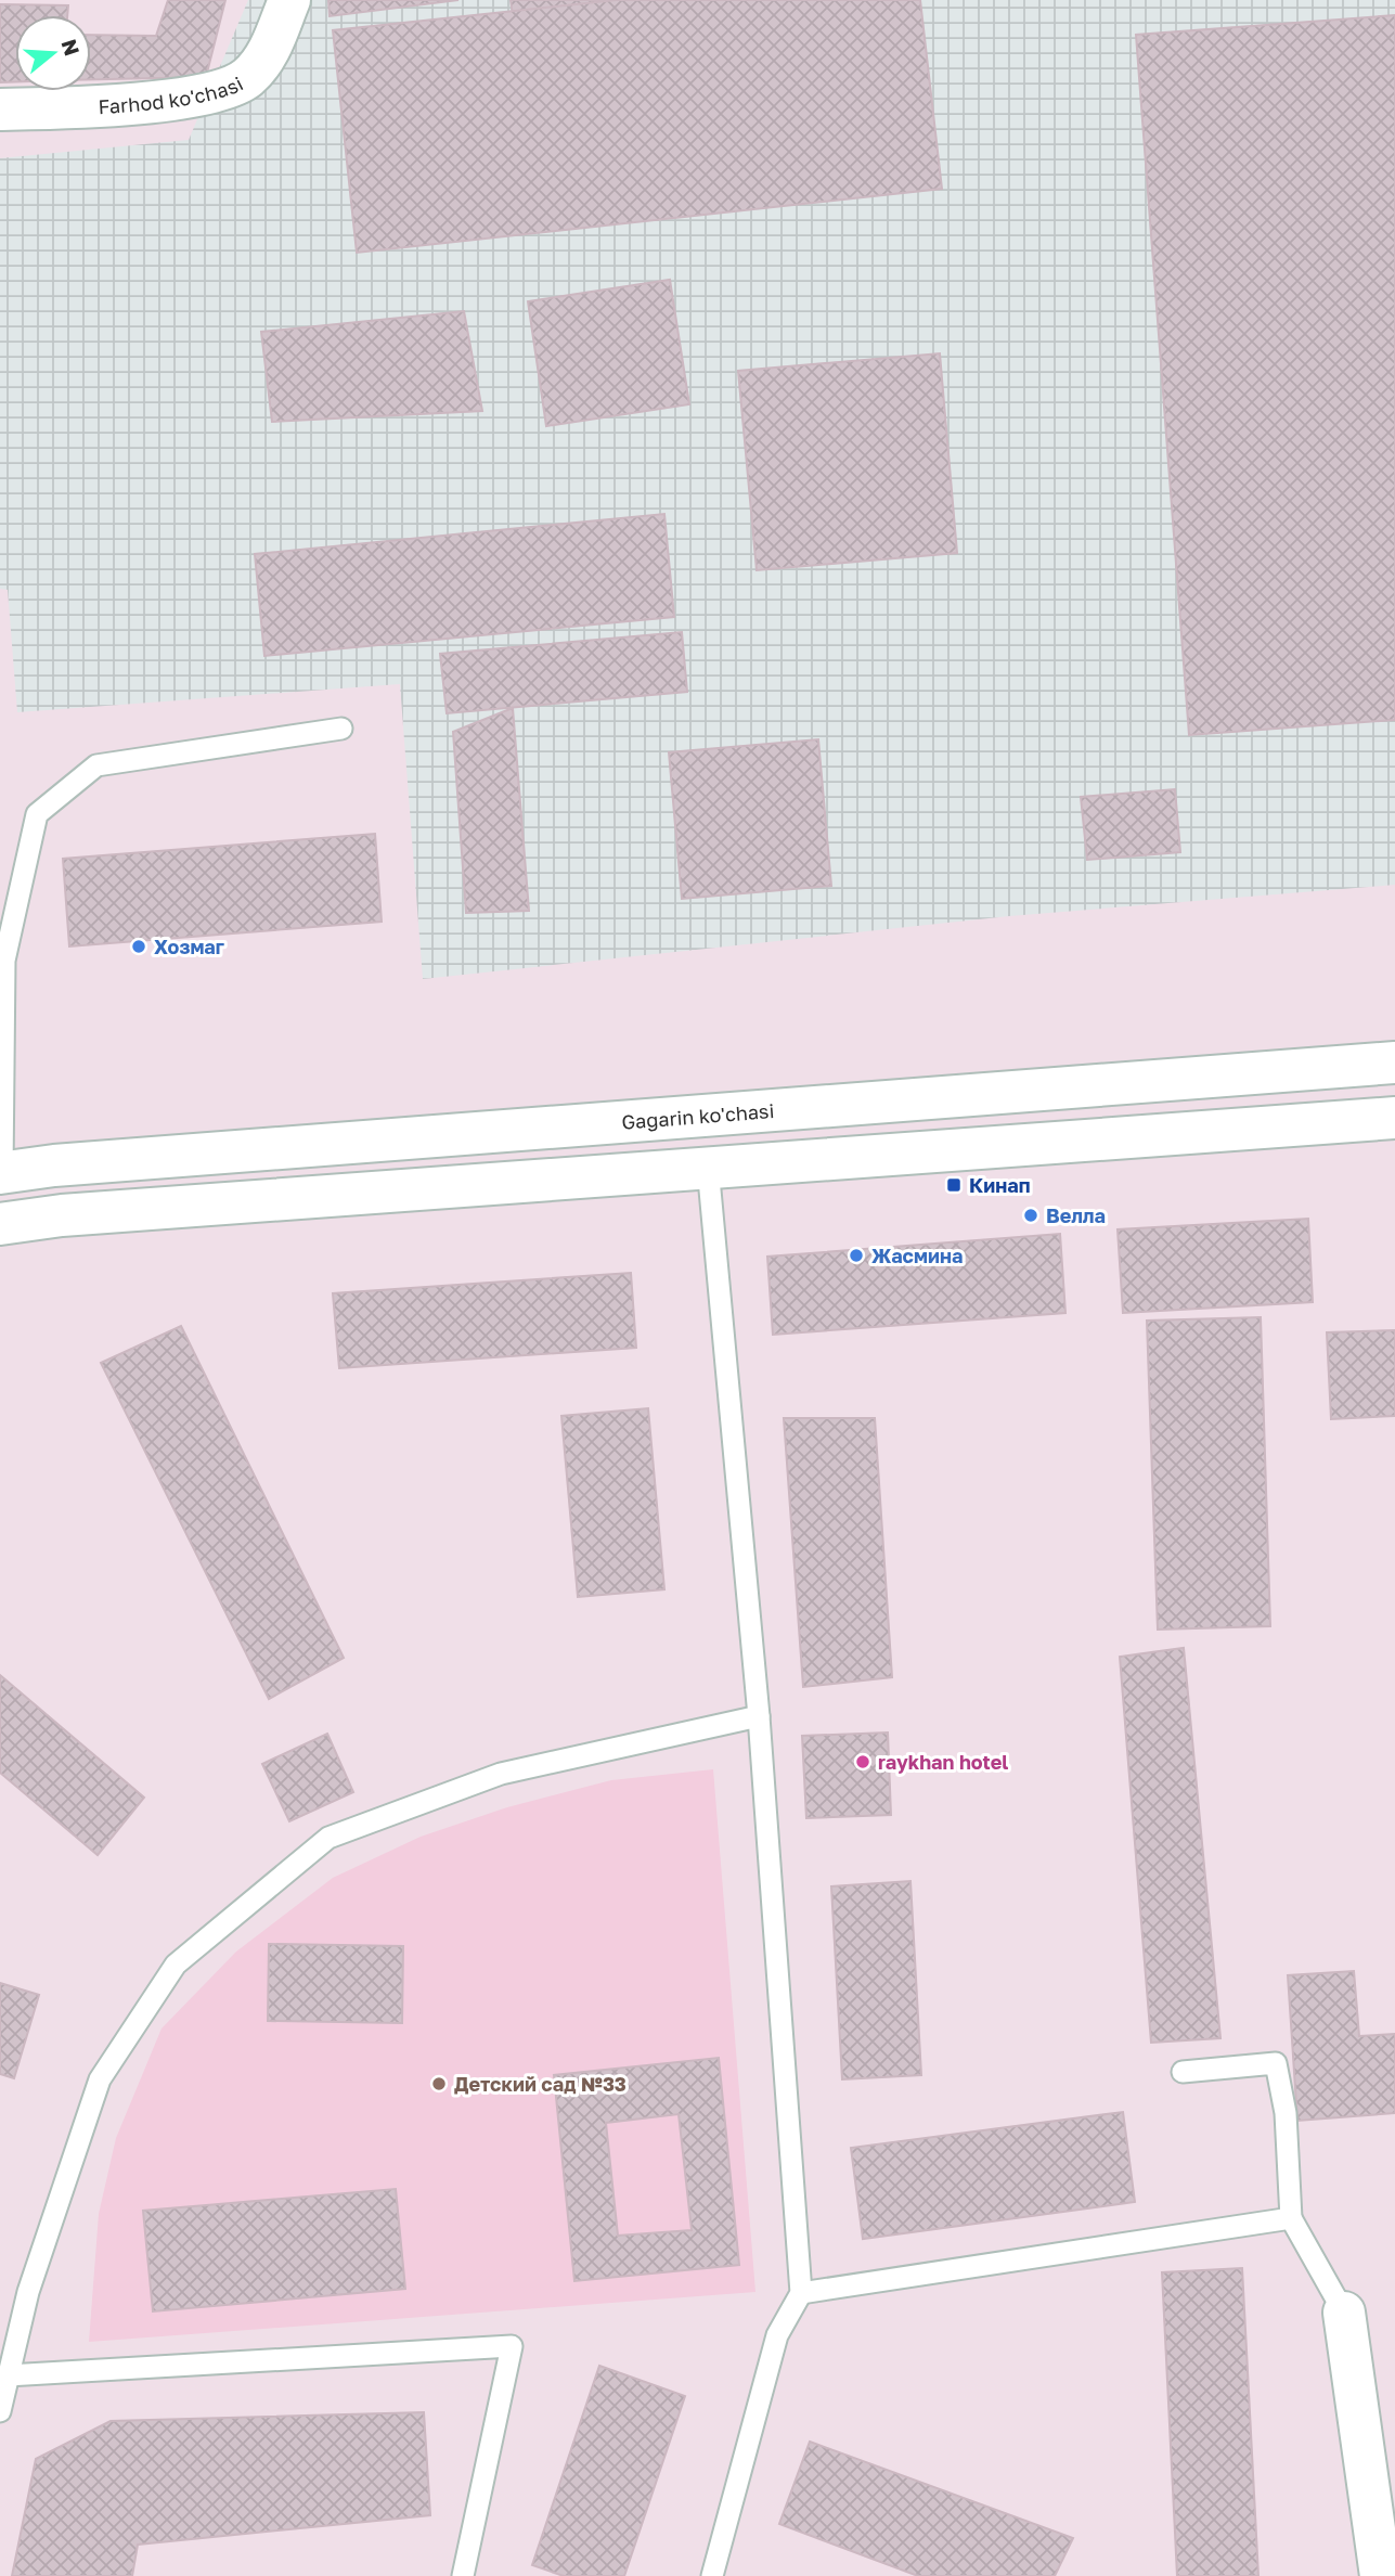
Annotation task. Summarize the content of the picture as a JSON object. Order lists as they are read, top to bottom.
{
  "streets": {
    "main road": ["Farhod ko'chasi", "Gagarin ko'chasi"]
  },
  "places": {
    "other": [
      "Хозмаг",
      "Велла",
      "Жасмина",
      "raykhan hotel",
      "Детский сад №33"
    ],
    "transit": ["Кинап"]
  },
  "north": "right"
}
